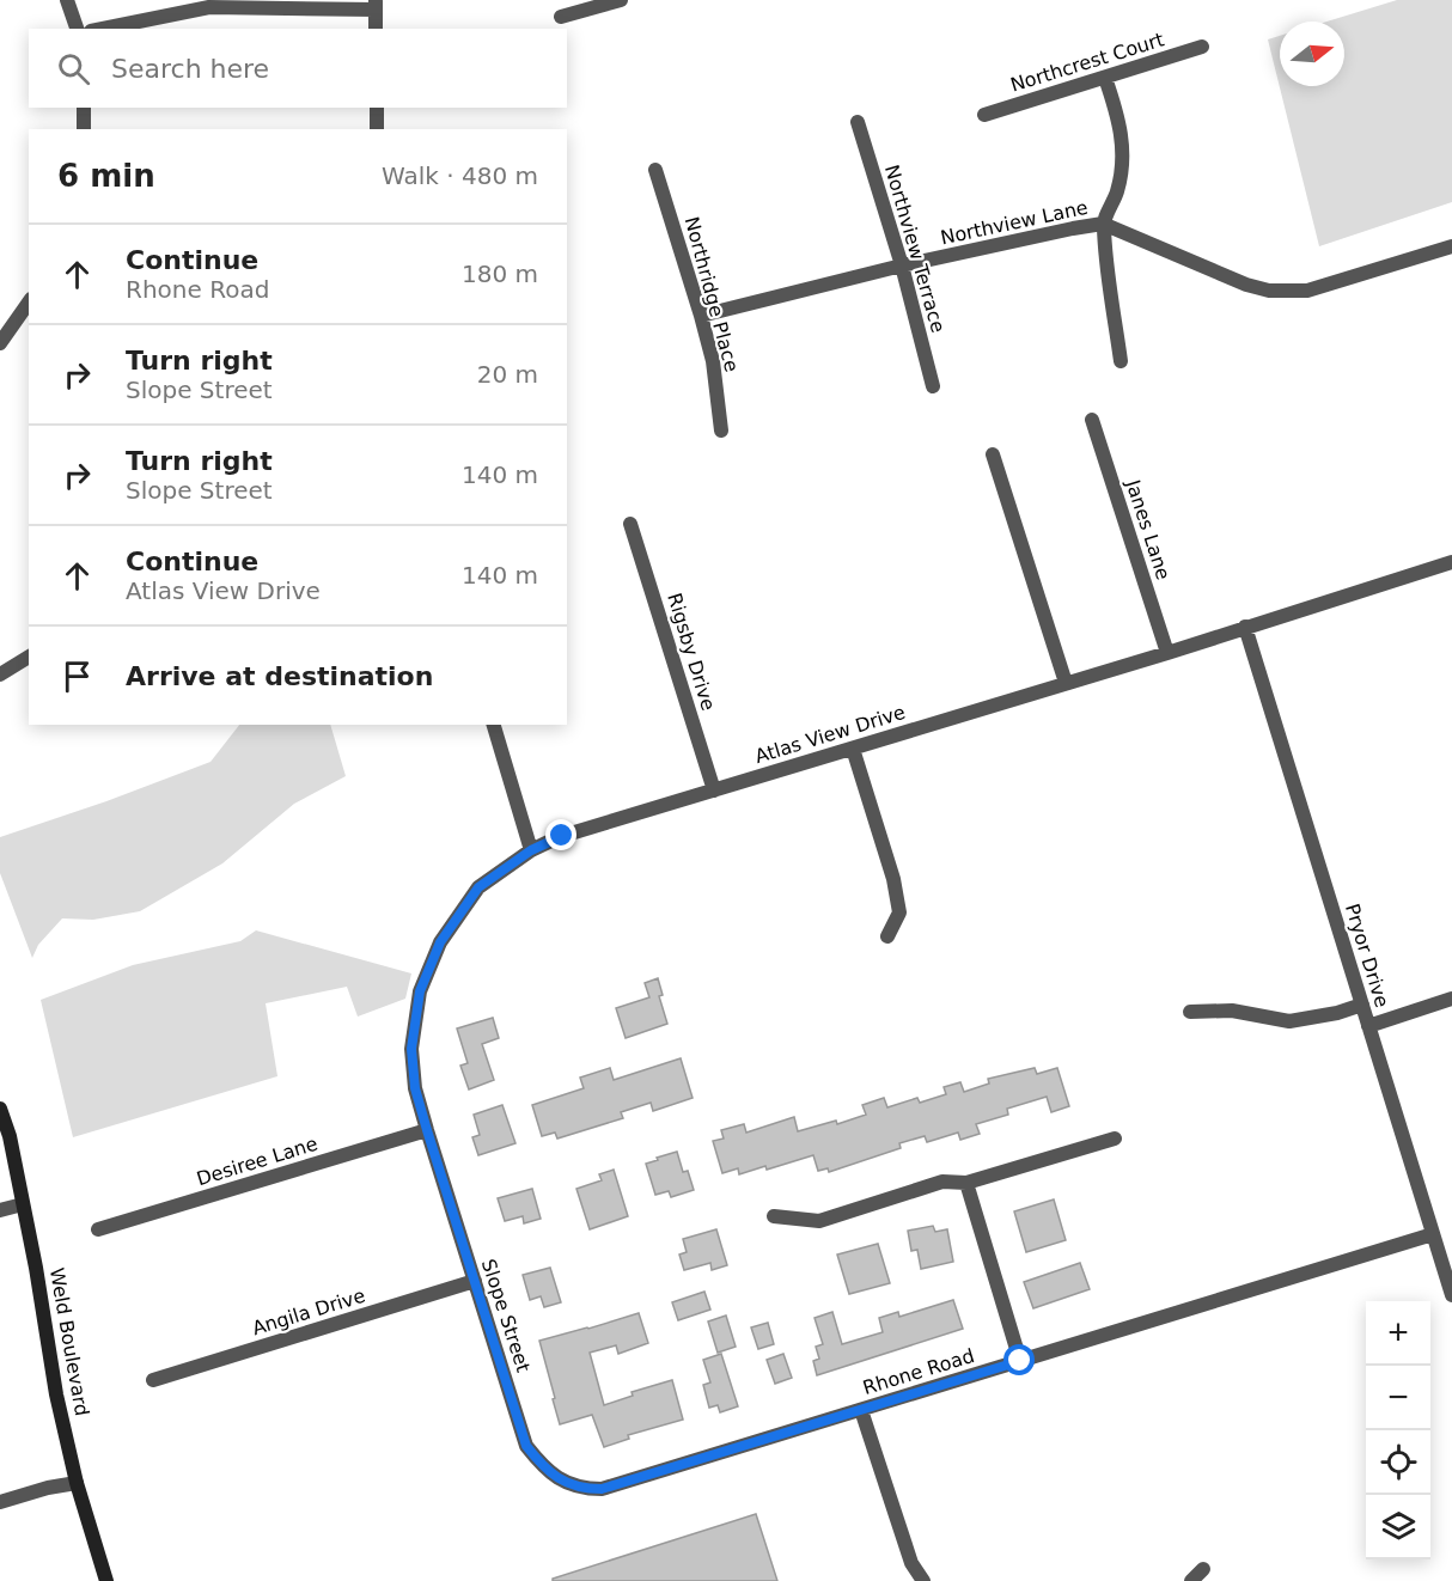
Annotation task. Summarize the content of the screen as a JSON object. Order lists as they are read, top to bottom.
{
  "streets": {
    "main road": ["Weld Boulevard"],
    "street": [
      "Northcrest Court",
      "Northview Lane",
      "Northview Terrace",
      "Northridge Place",
      "Janes Lane",
      "Rigsby Drive",
      "Atlas View Drive",
      "Pryor Drive",
      "Desiree Lane",
      "Angila Drive",
      "Slope Street",
      "Rhone Road"
    ]
  },
  "crossings": [
    ["Northview Lane", "Northview Terrace"],
    ["Northview Lane", "Northridge Place"],
    ["Janes Lane", "Atlas View Drive"],
    ["Rigsby Drive", "Atlas View Drive"],
    ["Atlas View Drive", "Pryor Drive"],
    ["Atlas View Drive", "Desiree Lane"],
    ["Atlas View Drive", "Slope Street"],
    ["Pryor Drive", "Rhone Road"],
    ["Desiree Lane", "Slope Street"],
    ["Angila Drive", "Slope Street"],
    ["Slope Street", "Rhone Road"]
  ],
  "north": "right",
  "page": {
    "search": "Search here",
    "heading": ["6 min", "Walk · 480 m"],
    "list": [
      ["Continue", "Rhone Road", "180 m"],
      ["Turn right", "Slope Street", "20 m"],
      ["Turn right", "Slope Street", "140 m"],
      ["Continue", "Atlas View Drive", "140 m"],
      "Arrive at destination"
    ],
    "map_buttons": ["+", "−"]
  }
}
